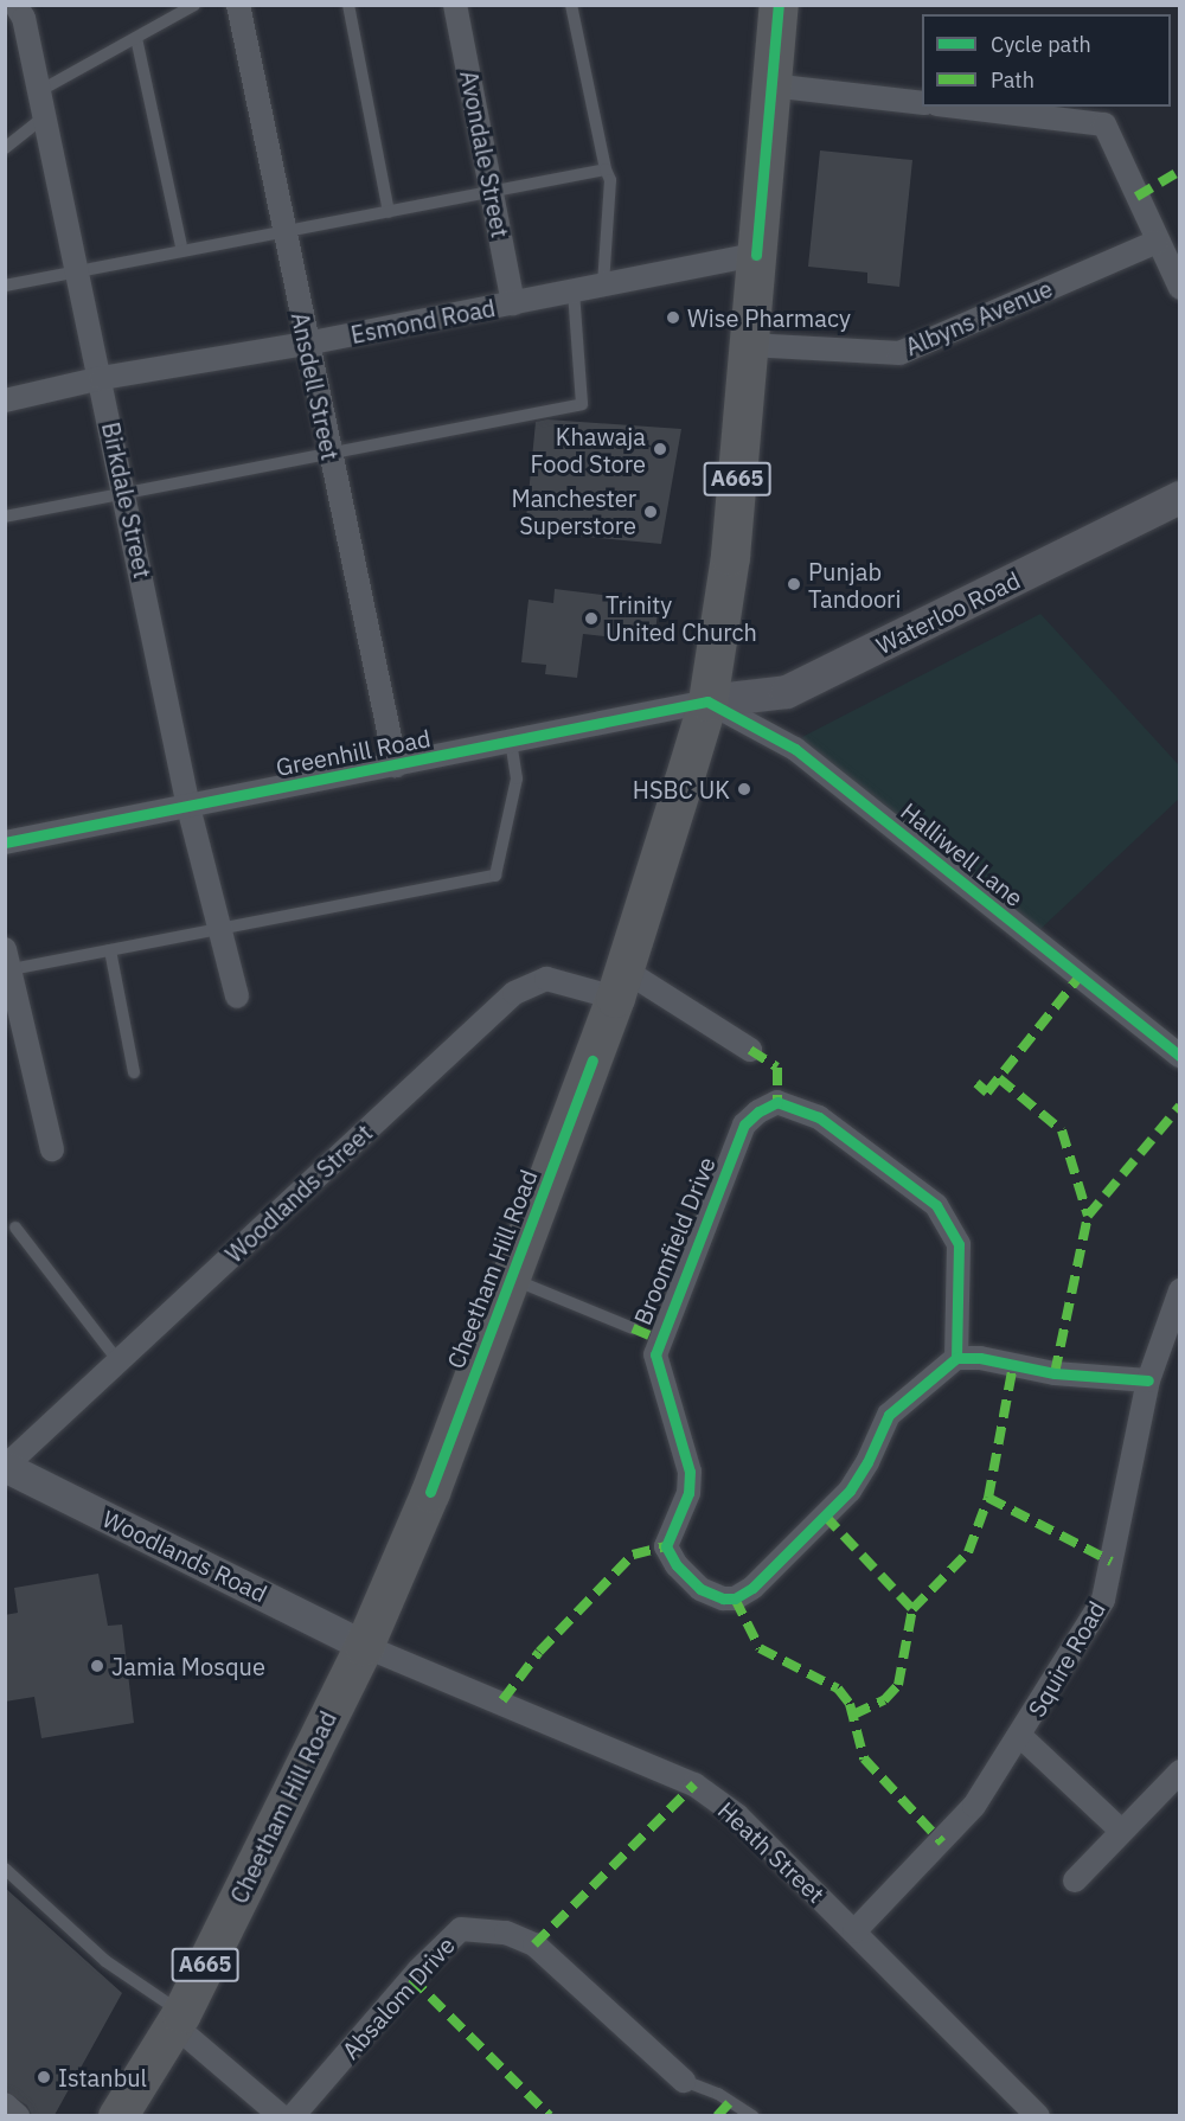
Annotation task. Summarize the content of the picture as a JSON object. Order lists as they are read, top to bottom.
{
  "streets": {
    "highway": ["A665", "Cheetham Hill Road"],
    "main road": ["Waterloo Road"],
    "street": [
      "Avondale Street",
      "Albyns Avenue",
      "Esmond Road",
      "Ansdell Street",
      "Birkdale Street",
      "Greenhill Road",
      "Halliwell Lane",
      "Woodlands Street",
      "Broomfield Drive",
      "Woodlands Road",
      "Squire Road",
      "Heath Street",
      "Absalom Drive"
    ]
  },
  "crossings": [
    ["Avondale Street", "Esmond Road"],
    ["Albyns Avenue", "Cheetham Hill Road"],
    ["Esmond Road", "Ansdell Street"],
    ["Esmond Road", "Birkdale Street"],
    ["Esmond Road", "Cheetham Hill Road"],
    ["Ansdell Street", "Greenhill Road"],
    ["Birkdale Street", "Greenhill Road"],
    ["Waterloo Road", "Greenhill Road"],
    ["Waterloo Road", "Halliwell Lane"],
    ["Waterloo Road", "Cheetham Hill Road"],
    ["Greenhill Road", "Halliwell Lane"],
    ["Greenhill Road", "Cheetham Hill Road"],
    ["Halliwell Lane", "Cheetham Hill Road"],
    ["Woodlands Street", "Cheetham Hill Road"],
    ["Woodlands Street", "Woodlands Road"],
    ["Cheetham Hill Road", "Woodlands Road"],
    ["Cheetham Hill Road", "Heath Street"],
    ["Woodlands Road", "Heath Street"],
    ["Squire Road", "Heath Street"]
  ],
  "places": [
    "Wise Pharmacy",
    "Khawaja Food Store",
    "Manchester Superstore",
    "Punjab Tandoori",
    "Trinity United Church",
    "HSBC UK",
    "Jamia Mosque",
    "Istanbul"
  ],
  "legend": ["Cycle path", "Path"]
}
